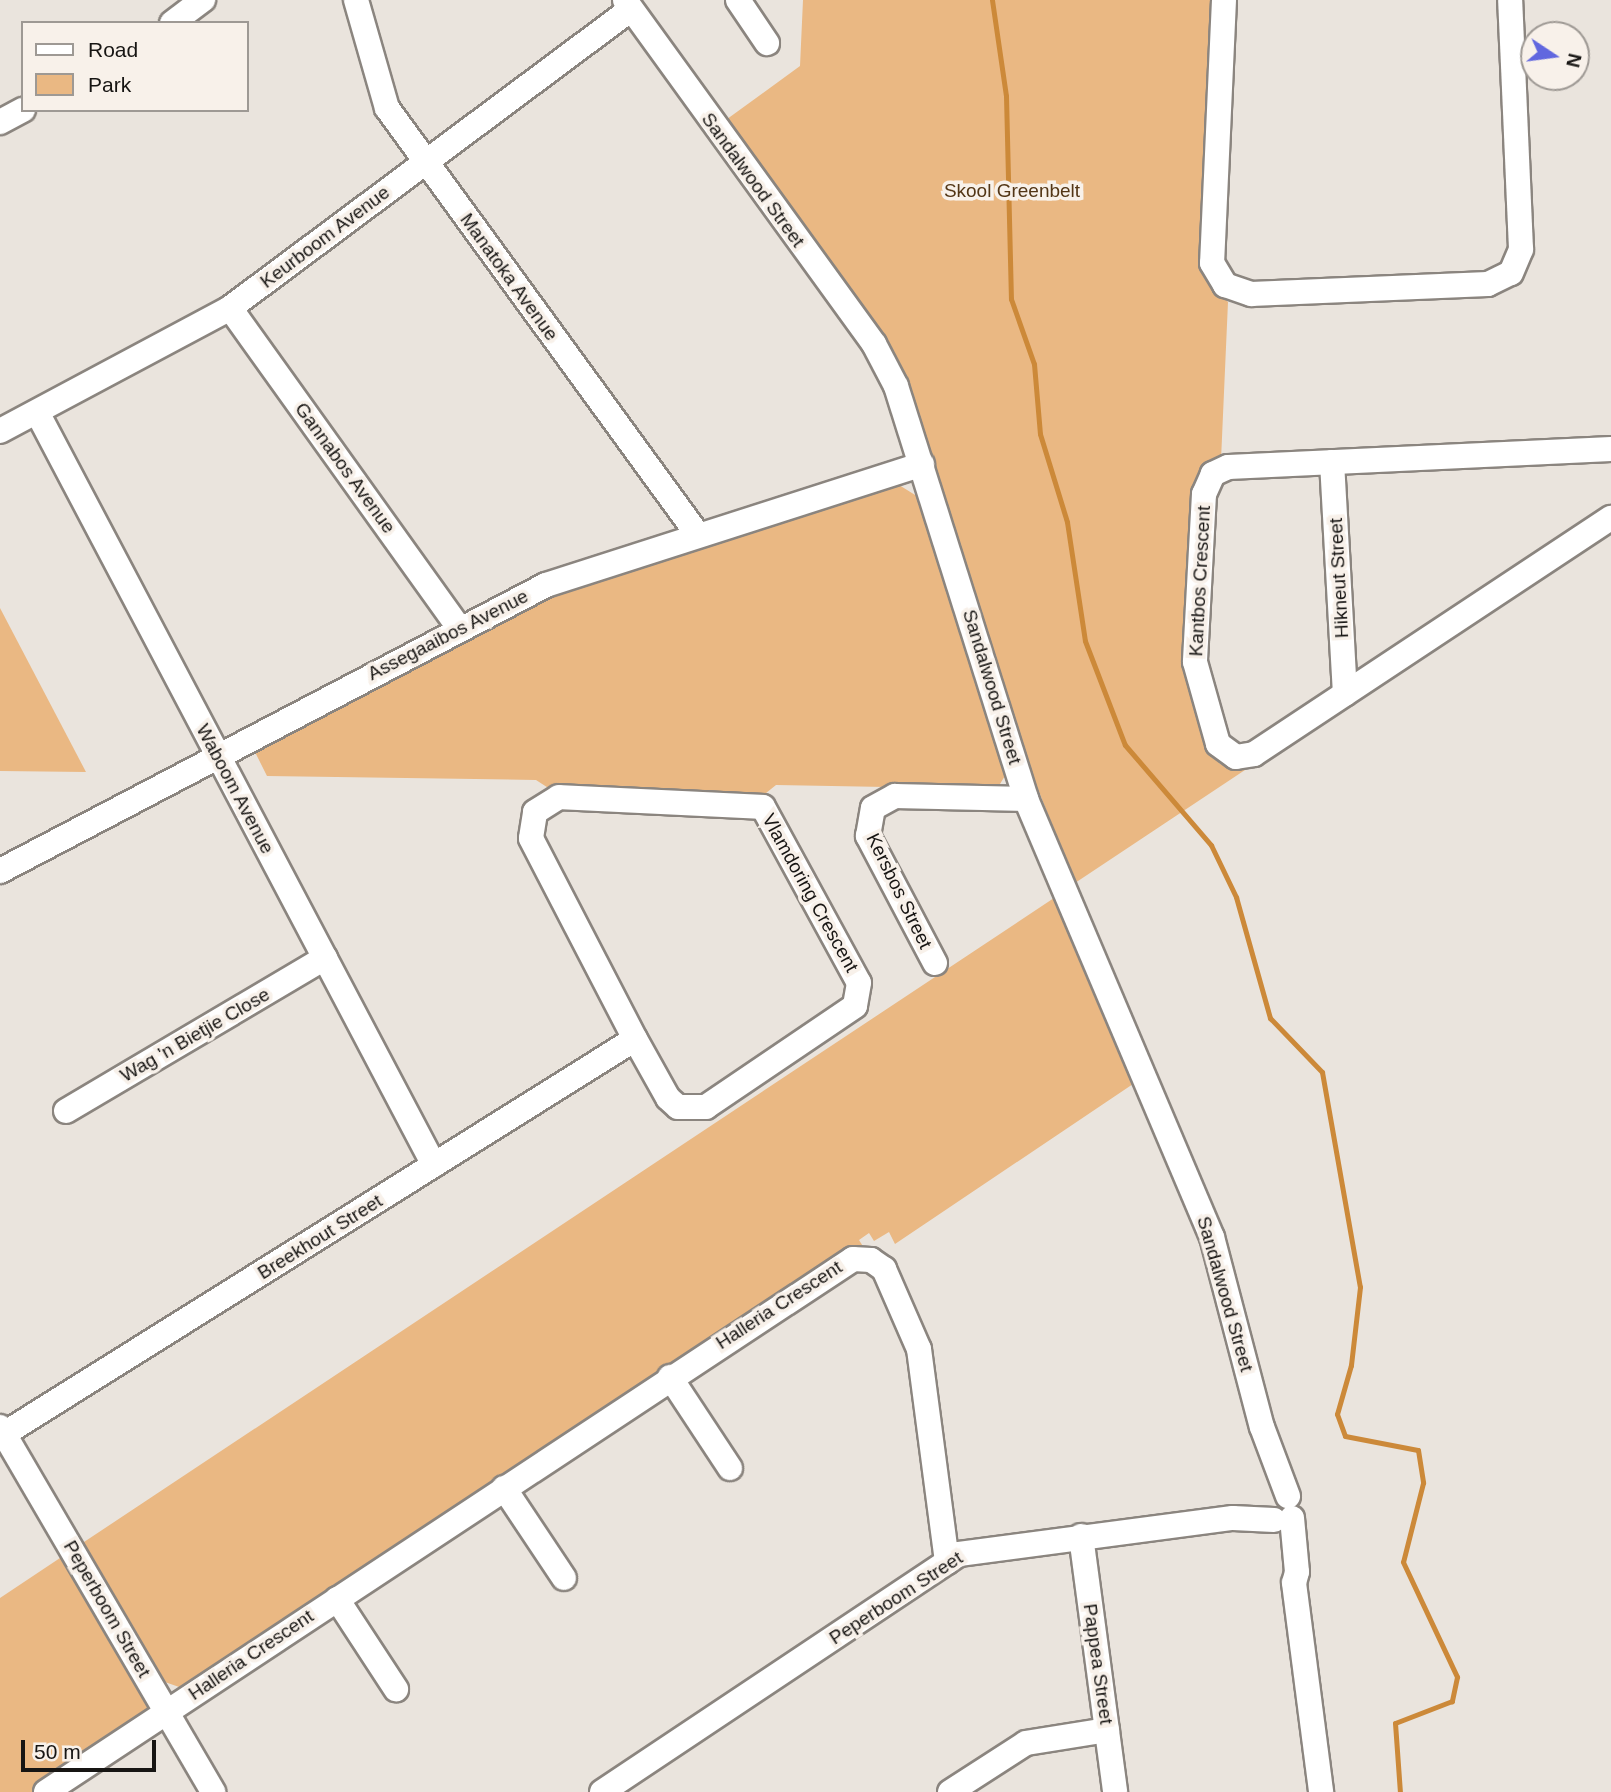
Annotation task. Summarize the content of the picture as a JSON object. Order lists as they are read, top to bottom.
{
  "streets": {
    "street": [
      "Sandalwood Street",
      "Keurboom Avenue",
      "Manatoka Avenue",
      "Gannabos Avenue",
      "Hikneut Street",
      "Kantbos Crescent",
      "Assegaaibos Avenue",
      "Waboom Avenue",
      "Kersbos Street",
      "Vlamdoring Crescent",
      "Wag 'n Bietjie Close",
      "Breekhout Street",
      "Halleria Crescent",
      "Peperboom Street",
      "Pappea Street"
    ]
  },
  "crossings": [
    ["Sandalwood Street", "Keurboom Avenue"],
    ["Sandalwood Street", "Assegaaibos Avenue"],
    ["Sandalwood Street", "Kersbos Street"],
    ["Sandalwood Street", "Peperboom Street"],
    ["Keurboom Avenue", "Manatoka Avenue"],
    ["Keurboom Avenue", "Gannabos Avenue"],
    ["Keurboom Avenue", "Waboom Avenue"],
    ["Manatoka Avenue", "Assegaaibos Avenue"],
    ["Gannabos Avenue", "Assegaaibos Avenue"],
    ["Hikneut Street", "Kantbos Crescent"],
    ["Assegaaibos Avenue", "Waboom Avenue"],
    ["Waboom Avenue", "Wag 'n Bietjie Close"],
    ["Waboom Avenue", "Breekhout Street"],
    ["Vlamdoring Crescent", "Breekhout Street"],
    ["Breekhout Street", "Peperboom Street"],
    ["Halleria Crescent", "Peperboom Street"],
    ["Peperboom Street", "Pappea Street"]
  ],
  "parks": ["Skool Greenbelt"],
  "legend": ["Road", "Park"],
  "scale_bar": "50 m",
  "north": "right"
}
